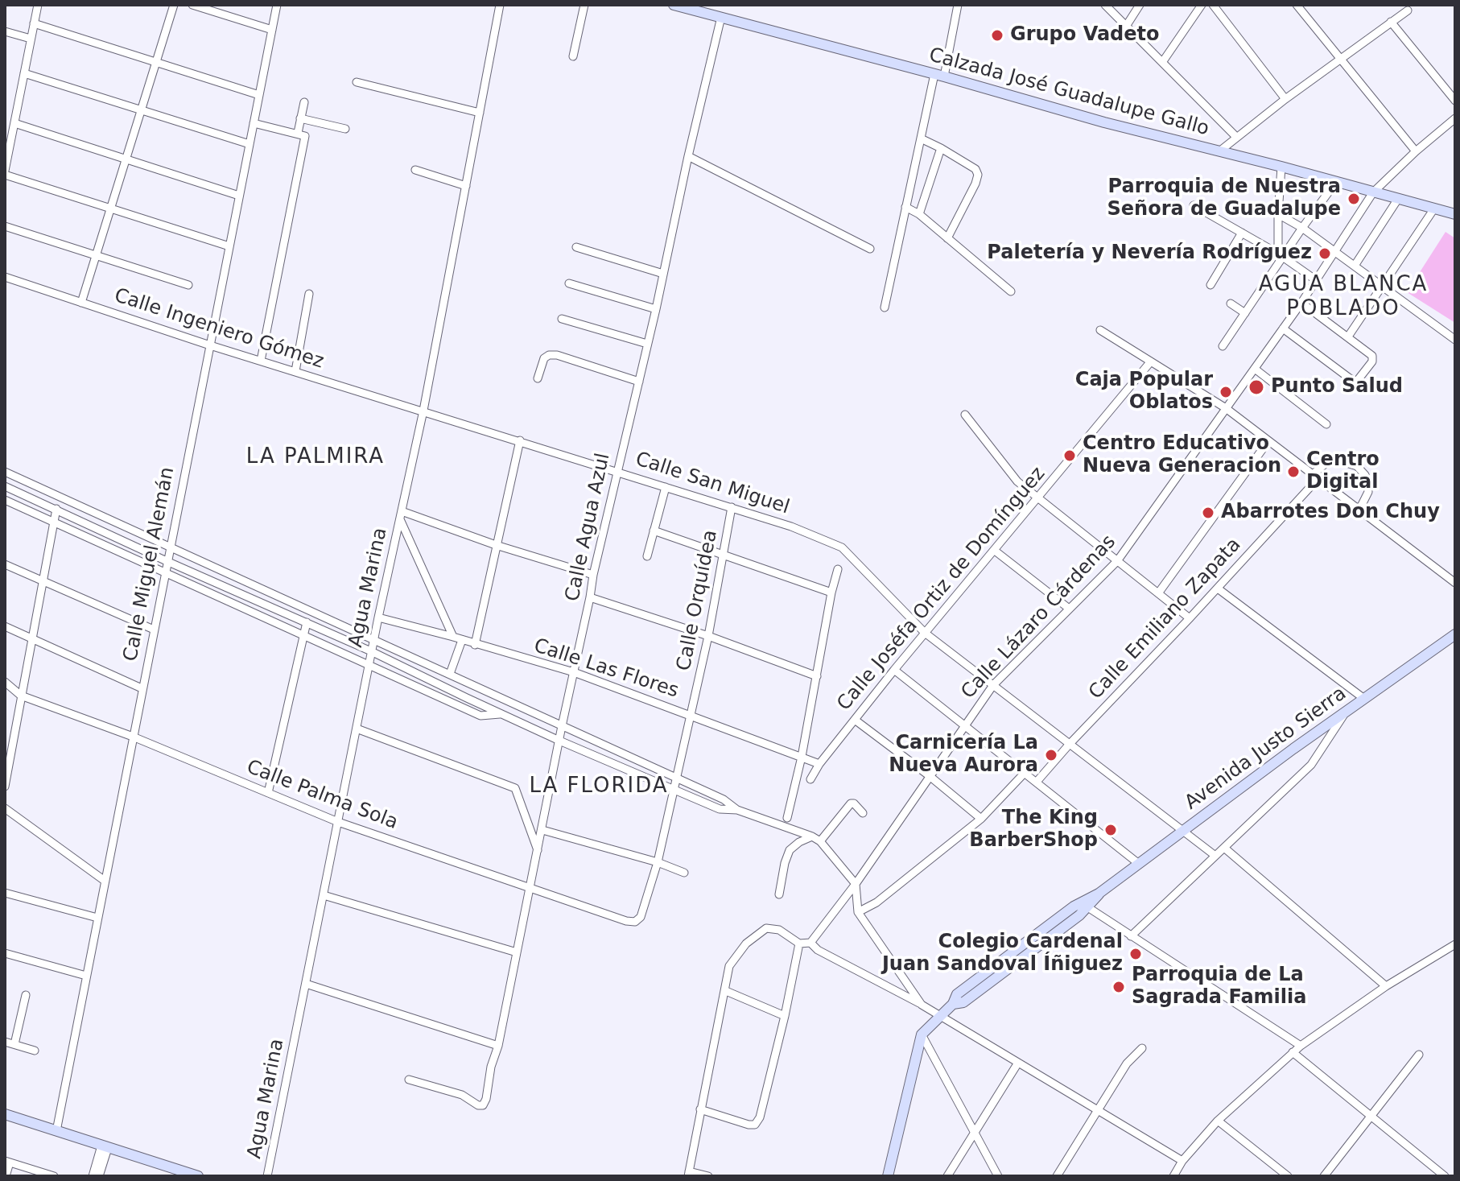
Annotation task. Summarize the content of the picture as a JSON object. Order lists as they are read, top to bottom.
{
  "streets": {
    "street": [
      "Calzada José Guadalupe Gallo",
      "Calle Ingeniero Gómez",
      "Calle San Miguel",
      "Calle Agua Azul",
      "Calle Miguel Alemán",
      "Agua Marina",
      "Calle Joséfa Ortiz de Domínguez",
      "Calle Orquídea",
      "Calle Lázaro Cárdenas",
      "Calle Emiliano Zapata",
      "Calle Las Flores",
      "Avenida Justo Sierra",
      "Calle Palma Sola"
    ]
  },
  "crossings": [
    ["Calzada José Guadalupe Gallo", "Calle Agua Azul"],
    ["Calzada José Guadalupe Gallo", "Calle Lázaro Cárdenas"],
    ["Calle Ingeniero Gómez", "Calle San Miguel"],
    ["Calle Ingeniero Gómez", "Calle Miguel Alemán"],
    ["Calle Ingeniero Gómez", "Agua Marina"],
    ["Calle San Miguel", "Calle Agua Azul"],
    ["Calle San Miguel", "Agua Marina"],
    ["Calle San Miguel", "Calle Joséfa Ortiz de Domínguez"],
    ["Calle San Miguel", "Calle Orquídea"],
    ["Calle Agua Azul", "Calle Las Flores"],
    ["Calle Agua Azul", "Calle Palma Sola"],
    ["Calle Miguel Alemán", "Calle Palma Sola"],
    ["Agua Marina", "Calle Las Flores"],
    ["Agua Marina", "Calle Palma Sola"],
    ["Calle Joséfa Ortiz de Domínguez", "Calle Las Flores"],
    ["Calle Orquídea", "Calle Las Flores"],
    ["Calle Orquídea", "Calle Palma Sola"]
  ],
  "districts": ["AGUA BLANCA POBLADO", "LA PALMIRA", "LA FLORIDA"],
  "places": [
    "Grupo Vadeto",
    "Parroquia de Nuestra Señora de Guadalupe",
    "Paletería y Nevería Rodríguez",
    "Punto Salud",
    "Caja Popular Oblatos",
    "Centro Educativo Nueva Generacion",
    "Centro Digital",
    "Abarrotes Don Chuy",
    "Carnicería La Nueva Aurora",
    "The King BarberShop",
    "Colegio Cardenal Juan Sandoval Íñiguez",
    "Parroquia de La Sagrada Familia"
  ]
}
